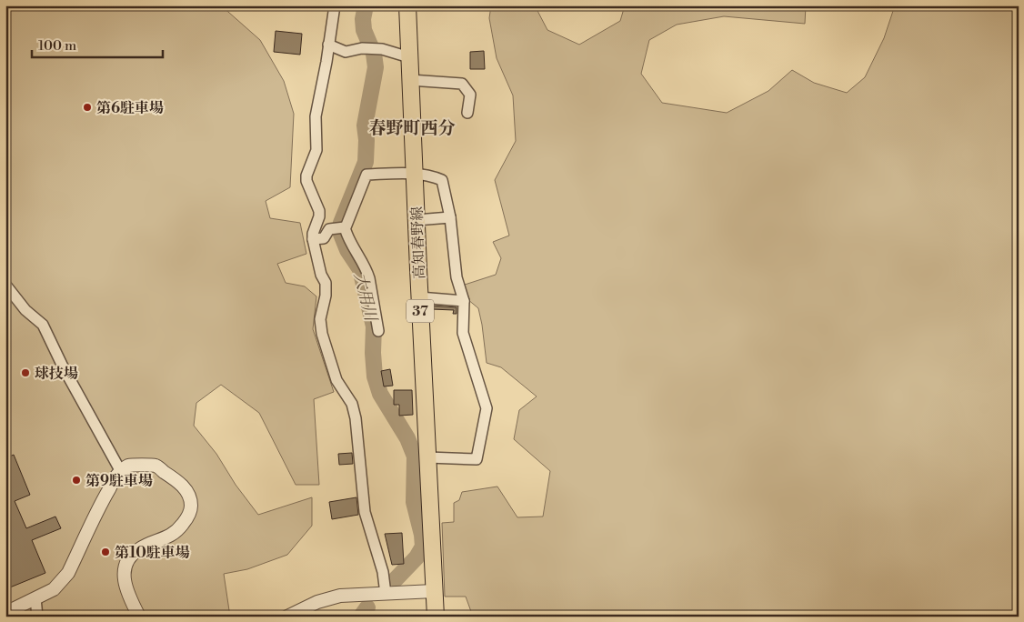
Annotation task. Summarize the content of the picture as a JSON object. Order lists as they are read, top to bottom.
{
  "streets": {
    "main road": ["高知春野線", "37"]
  },
  "districts": ["春野町西分"],
  "water": ["大用川"],
  "places": [
    "第6駐車場",
    "球技場",
    "第9駐車場",
    "第10駐車場"
  ],
  "scale_bar": "100 m"
}
